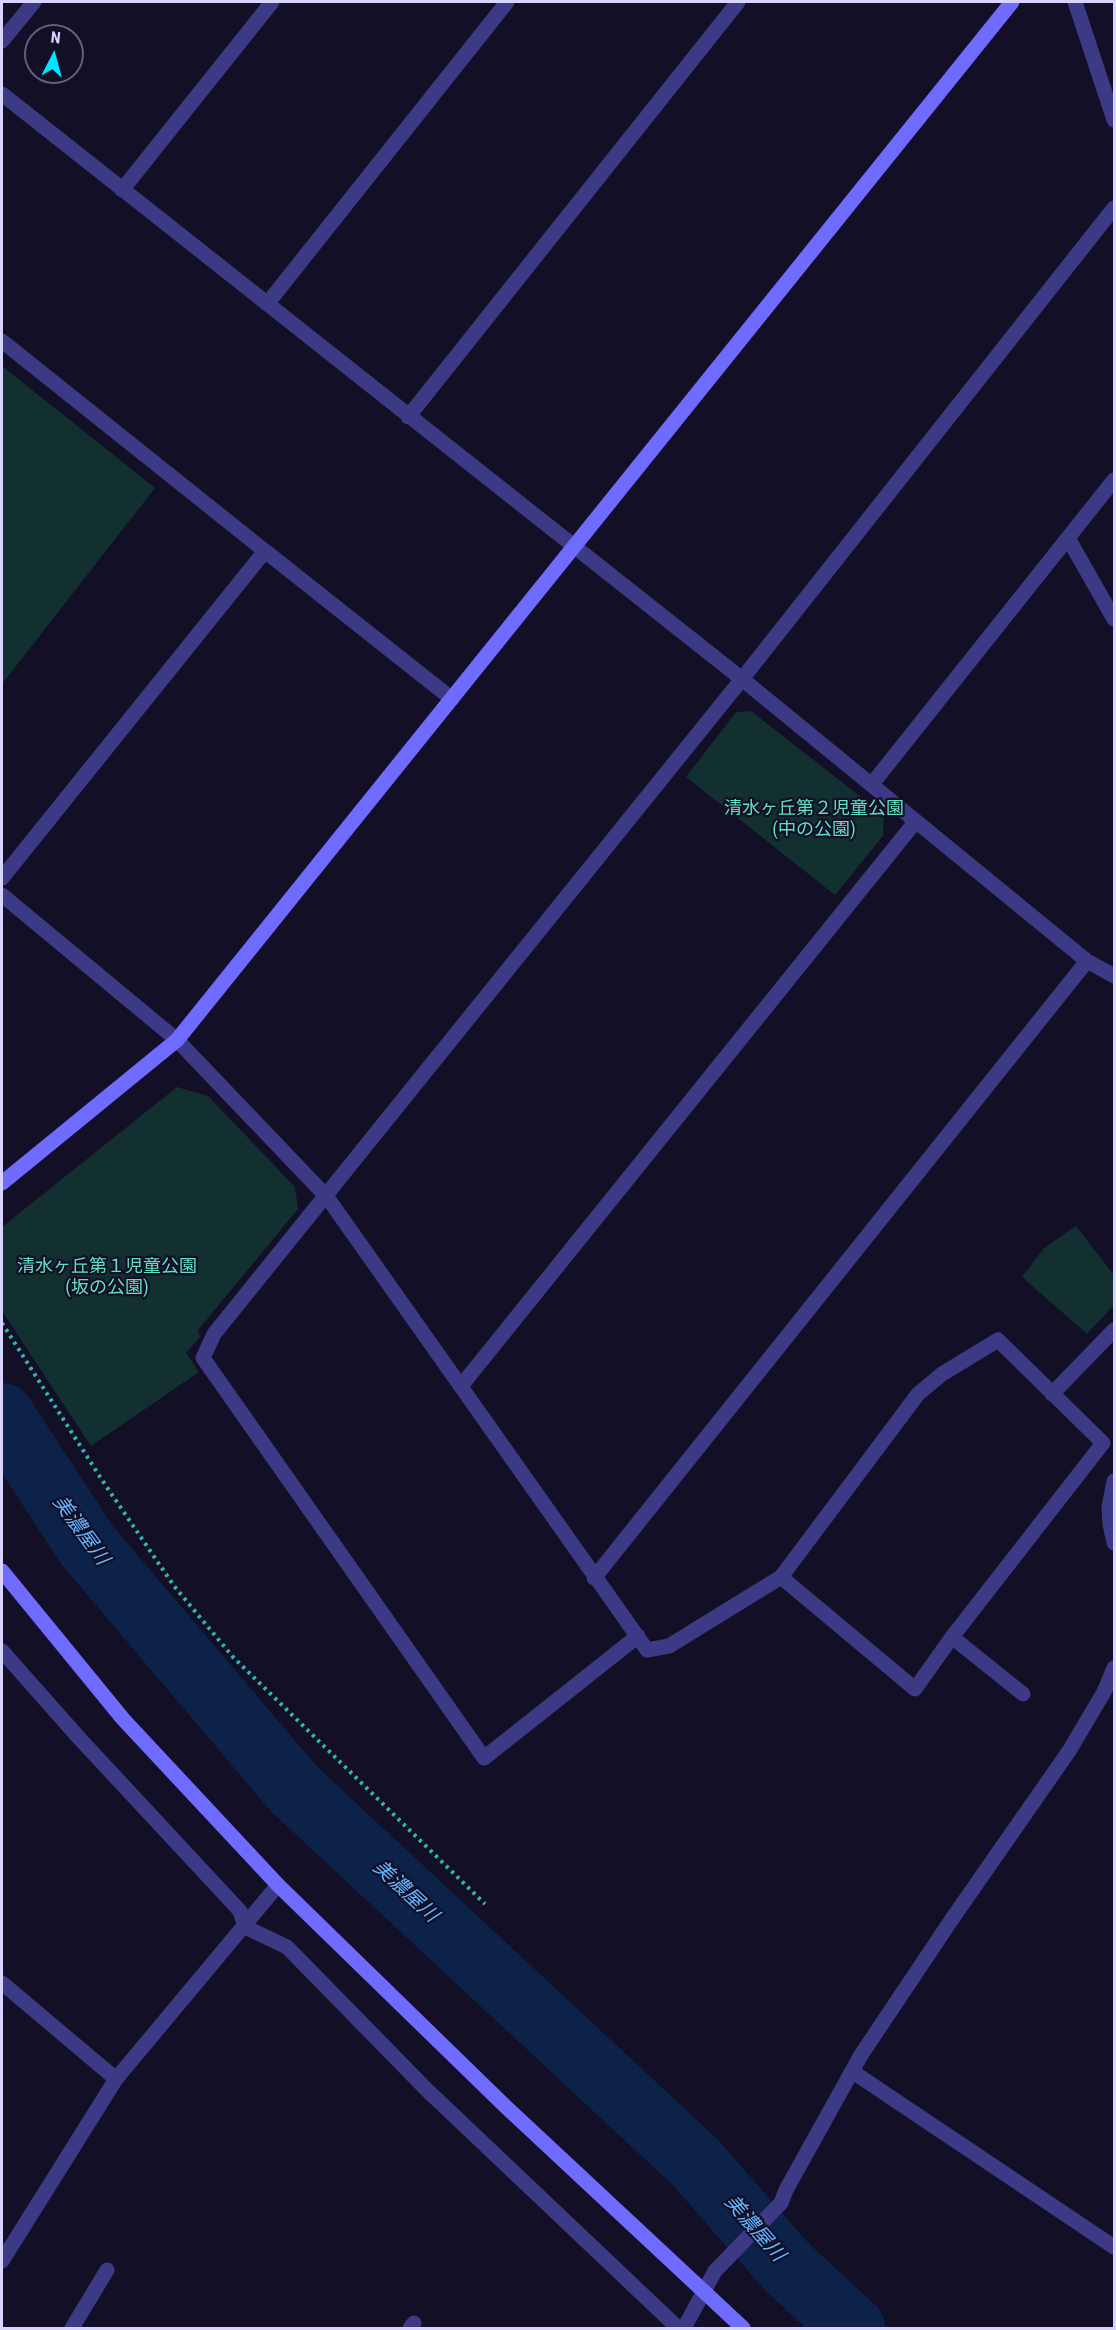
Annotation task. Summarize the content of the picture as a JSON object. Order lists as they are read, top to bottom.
{
  "water": ["美濃屋川"],
  "parks": ["清水ヶ丘第２児童公園 (中の公園)", "清水ヶ丘第１児童公園 (坂の公園)"],
  "north": "top"
}
